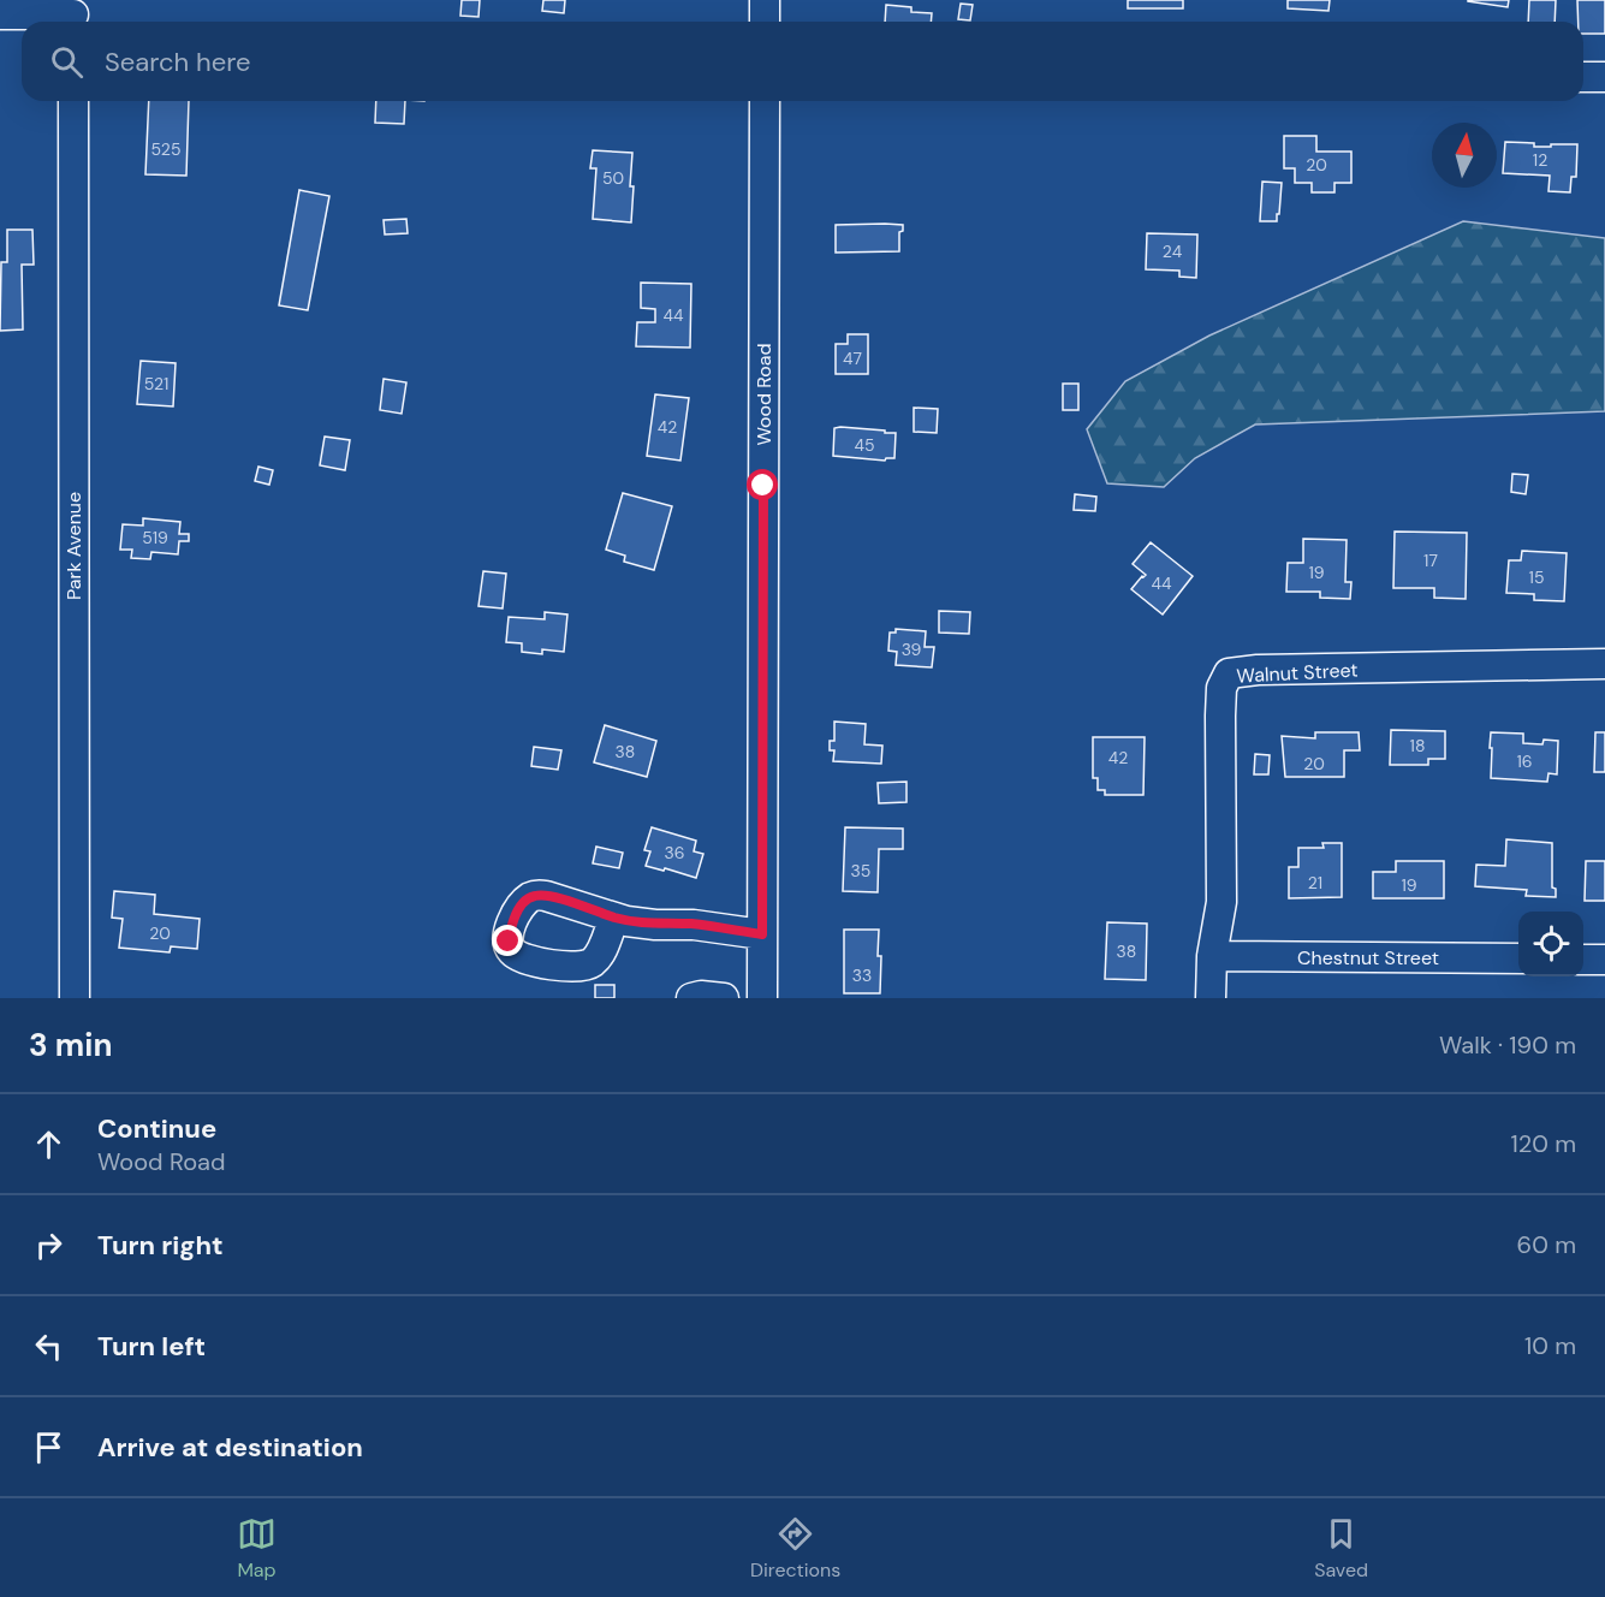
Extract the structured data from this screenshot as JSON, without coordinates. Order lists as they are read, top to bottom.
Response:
{
  "streets": {
    "street": [
      "Wood Road",
      "Park Avenue",
      "Walnut Street",
      "Chestnut Street"
    ]
  },
  "crossings": [
    ["Walnut Street", "Chestnut Street"]
  ],
  "house_numbers": [
    "525",
    "12",
    "20",
    "50",
    "24",
    "44",
    "47",
    "521",
    "42",
    "45",
    "519",
    "17",
    "19",
    "15",
    "44",
    "39",
    "18",
    "38",
    "42",
    "16",
    "20",
    "36",
    "35",
    "21",
    "19",
    "20",
    "38",
    "33"
  ],
  "north": "top",
  "page": {
    "search": "Search here",
    "heading": ["3 min", "Walk · 190 m"],
    "list": [
      ["Continue", "Wood Road", "120 m"],
      ["Turn right", "60 m"],
      ["Turn left", "10 m"],
      "Arrive at destination"
    ],
    "nav": ["Map", "Directions", "Saved"]
  }
}
